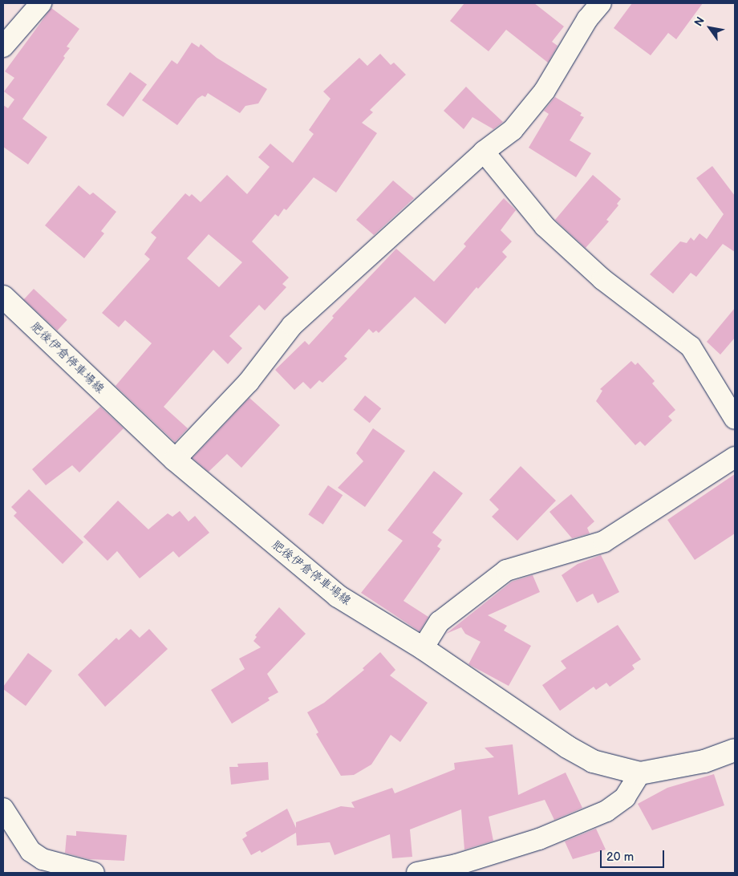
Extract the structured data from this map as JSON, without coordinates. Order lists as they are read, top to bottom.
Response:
{
  "streets": {
    "main road": ["肥後伊倉停車場線"]
  },
  "scale_bar": "20 m",
  "north": "top left"
}
